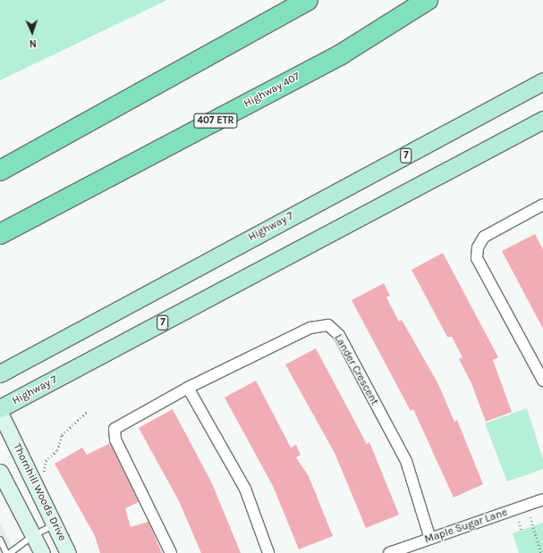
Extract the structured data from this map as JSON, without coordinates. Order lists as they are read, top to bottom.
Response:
{
  "streets": {
    "highway": ["Highway 407", "407 ETR"],
    "main road": ["7", "Highway 7"],
    "street": ["Lander Crescent", "Thornhill Woods Drive", "Maple Sugar Lane"]
  },
  "crossings": [
    ["Lander Crescent", "Maple Sugar Lane"]
  ],
  "north": "bottom"
}
